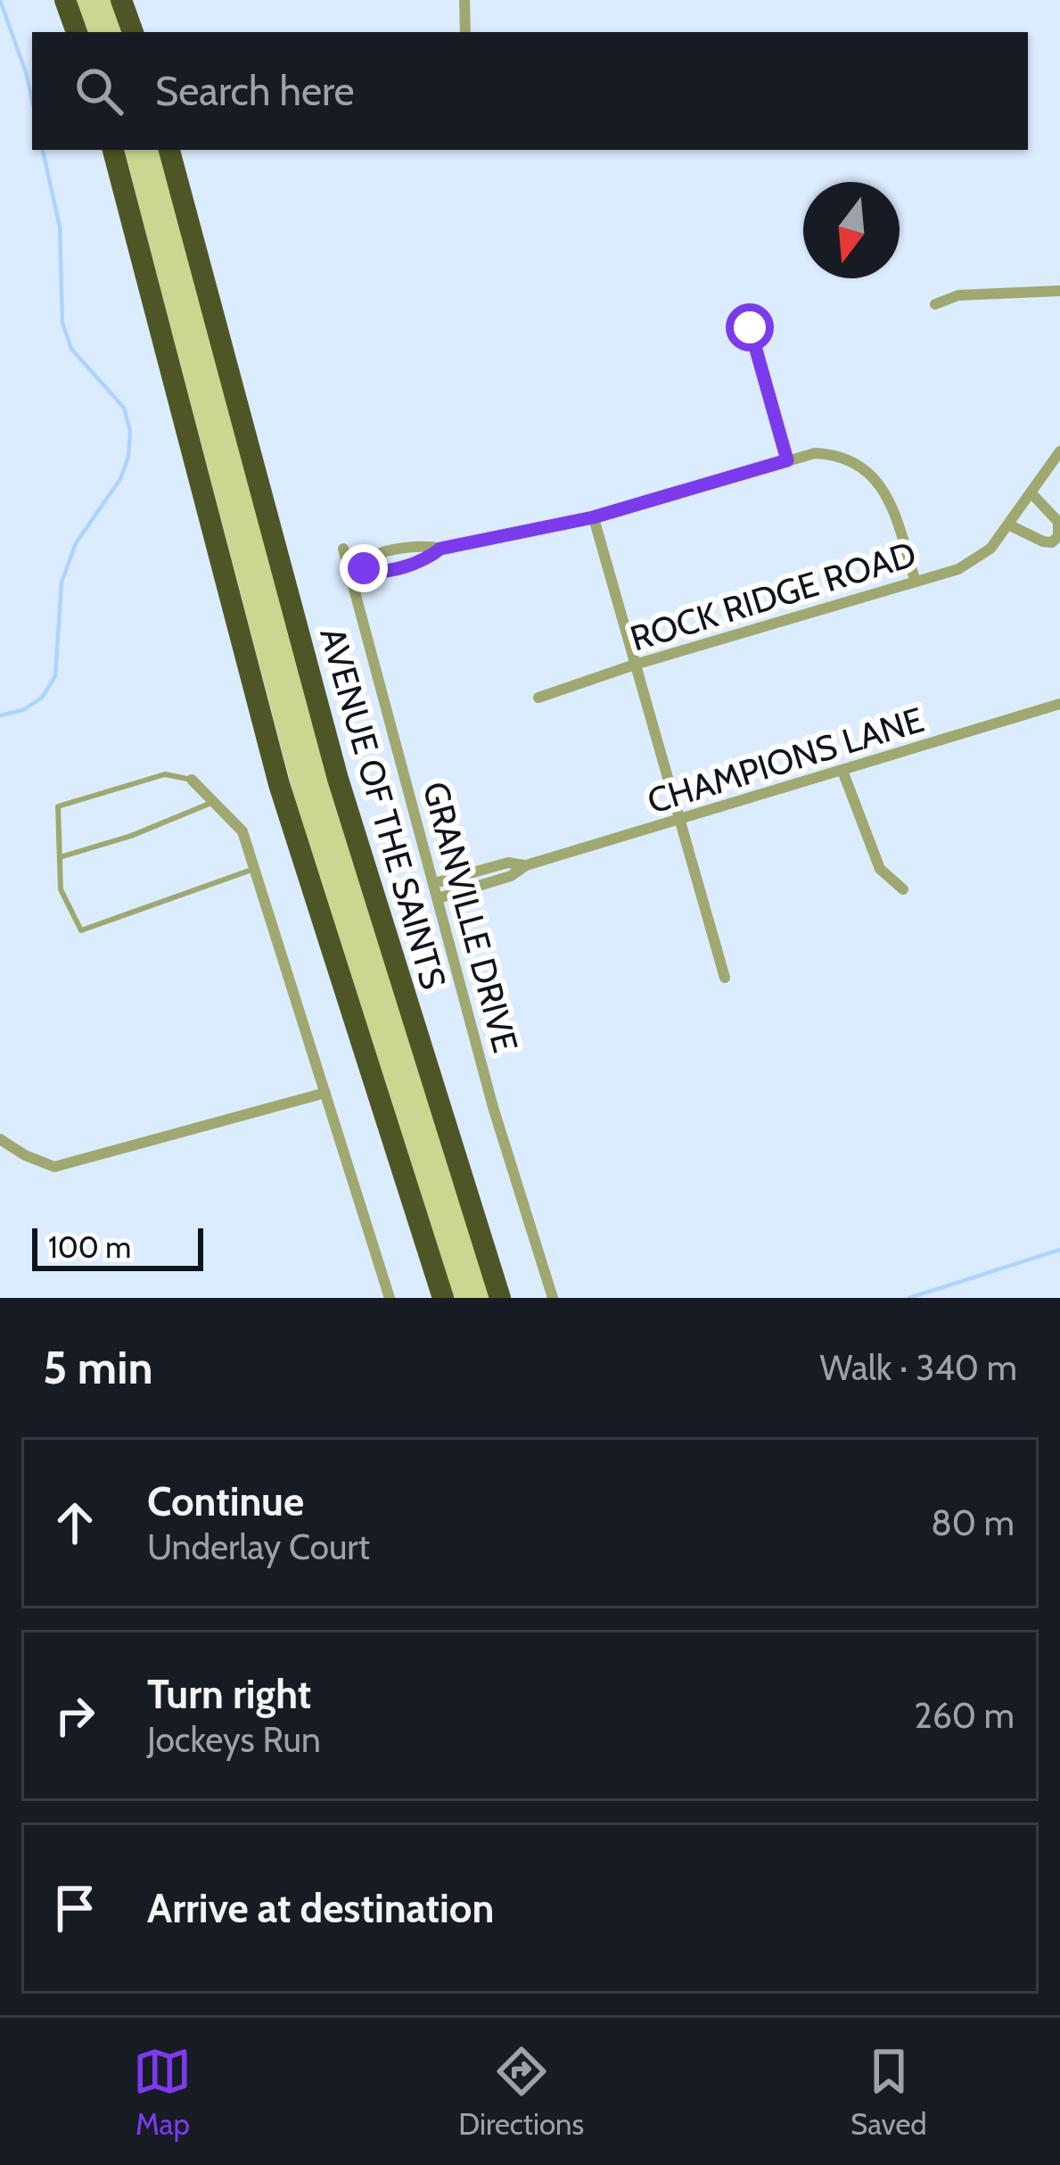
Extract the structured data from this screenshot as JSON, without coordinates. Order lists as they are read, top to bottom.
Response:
{
  "streets": {
    "highway": ["AVENUE OF THE SAINTS"],
    "street": ["ROCK RIDGE ROAD", "CHAMPIONS LANE", "GRANVILLE DRIVE"]
  },
  "crossings": [
    ["CHAMPIONS LANE", "GRANVILLE DRIVE"]
  ],
  "scale_bar": "100 m",
  "north": "bottom",
  "page": {
    "search": "Search here",
    "scale": "100 m",
    "heading": ["5 min", "Walk · 340 m"],
    "list": [
      ["Continue", "Underlay Court", "80 m"],
      ["Turn right", "Jockeys Run", "260 m"],
      "Arrive at destination"
    ],
    "nav": ["Map", "Directions", "Saved"]
  }
}
